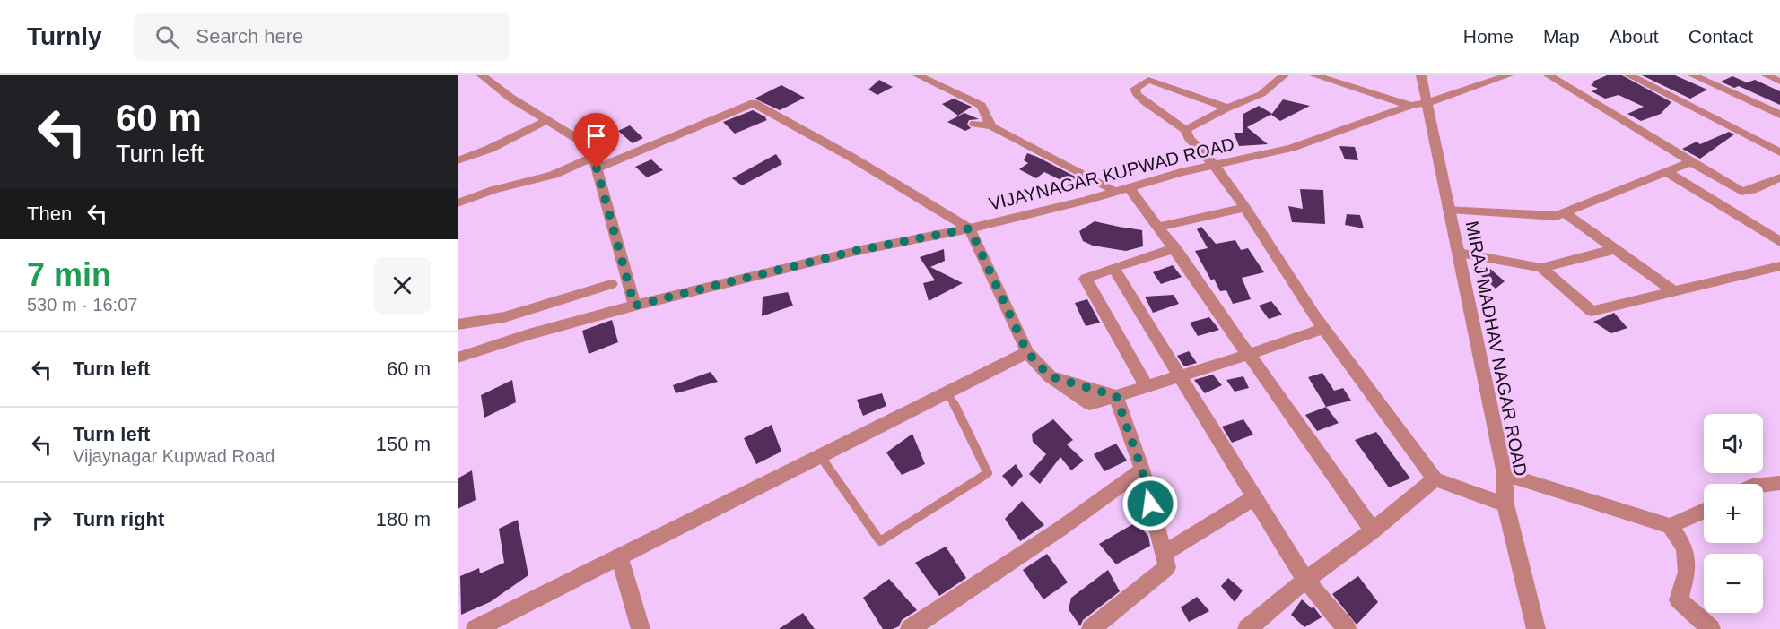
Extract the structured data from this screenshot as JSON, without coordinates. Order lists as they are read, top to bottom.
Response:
{
  "streets": {
    "street": ["VIJAYNAGAR KUPWAD ROAD", "MIRAJ MADHAV NAGAR ROAD"]
  },
  "crossings": [
    ["VIJAYNAGAR KUPWAD ROAD", "MIRAJ MADHAV NAGAR ROAD"]
  ],
  "page": {
    "header": "Turnly",
    "search": "Search here",
    "nav": [
      "Home",
      "Map",
      "About",
      "Contact"
    ],
    "turn": ["60 m", "Turn left"],
    "then": "Then",
    "heading": ["7 min", "530 m · 16:07"],
    "list": [
      {
        "name": "Turn left",
        "value": "60 m"
      },
      {
        "name": "Turn left",
        "note": "Vijaynagar Kupwad Road",
        "value": "150 m"
      },
      {
        "name": "Turn right",
        "value": "180 m"
      }
    ],
    "map_buttons": ["+", "−"]
  }
}
